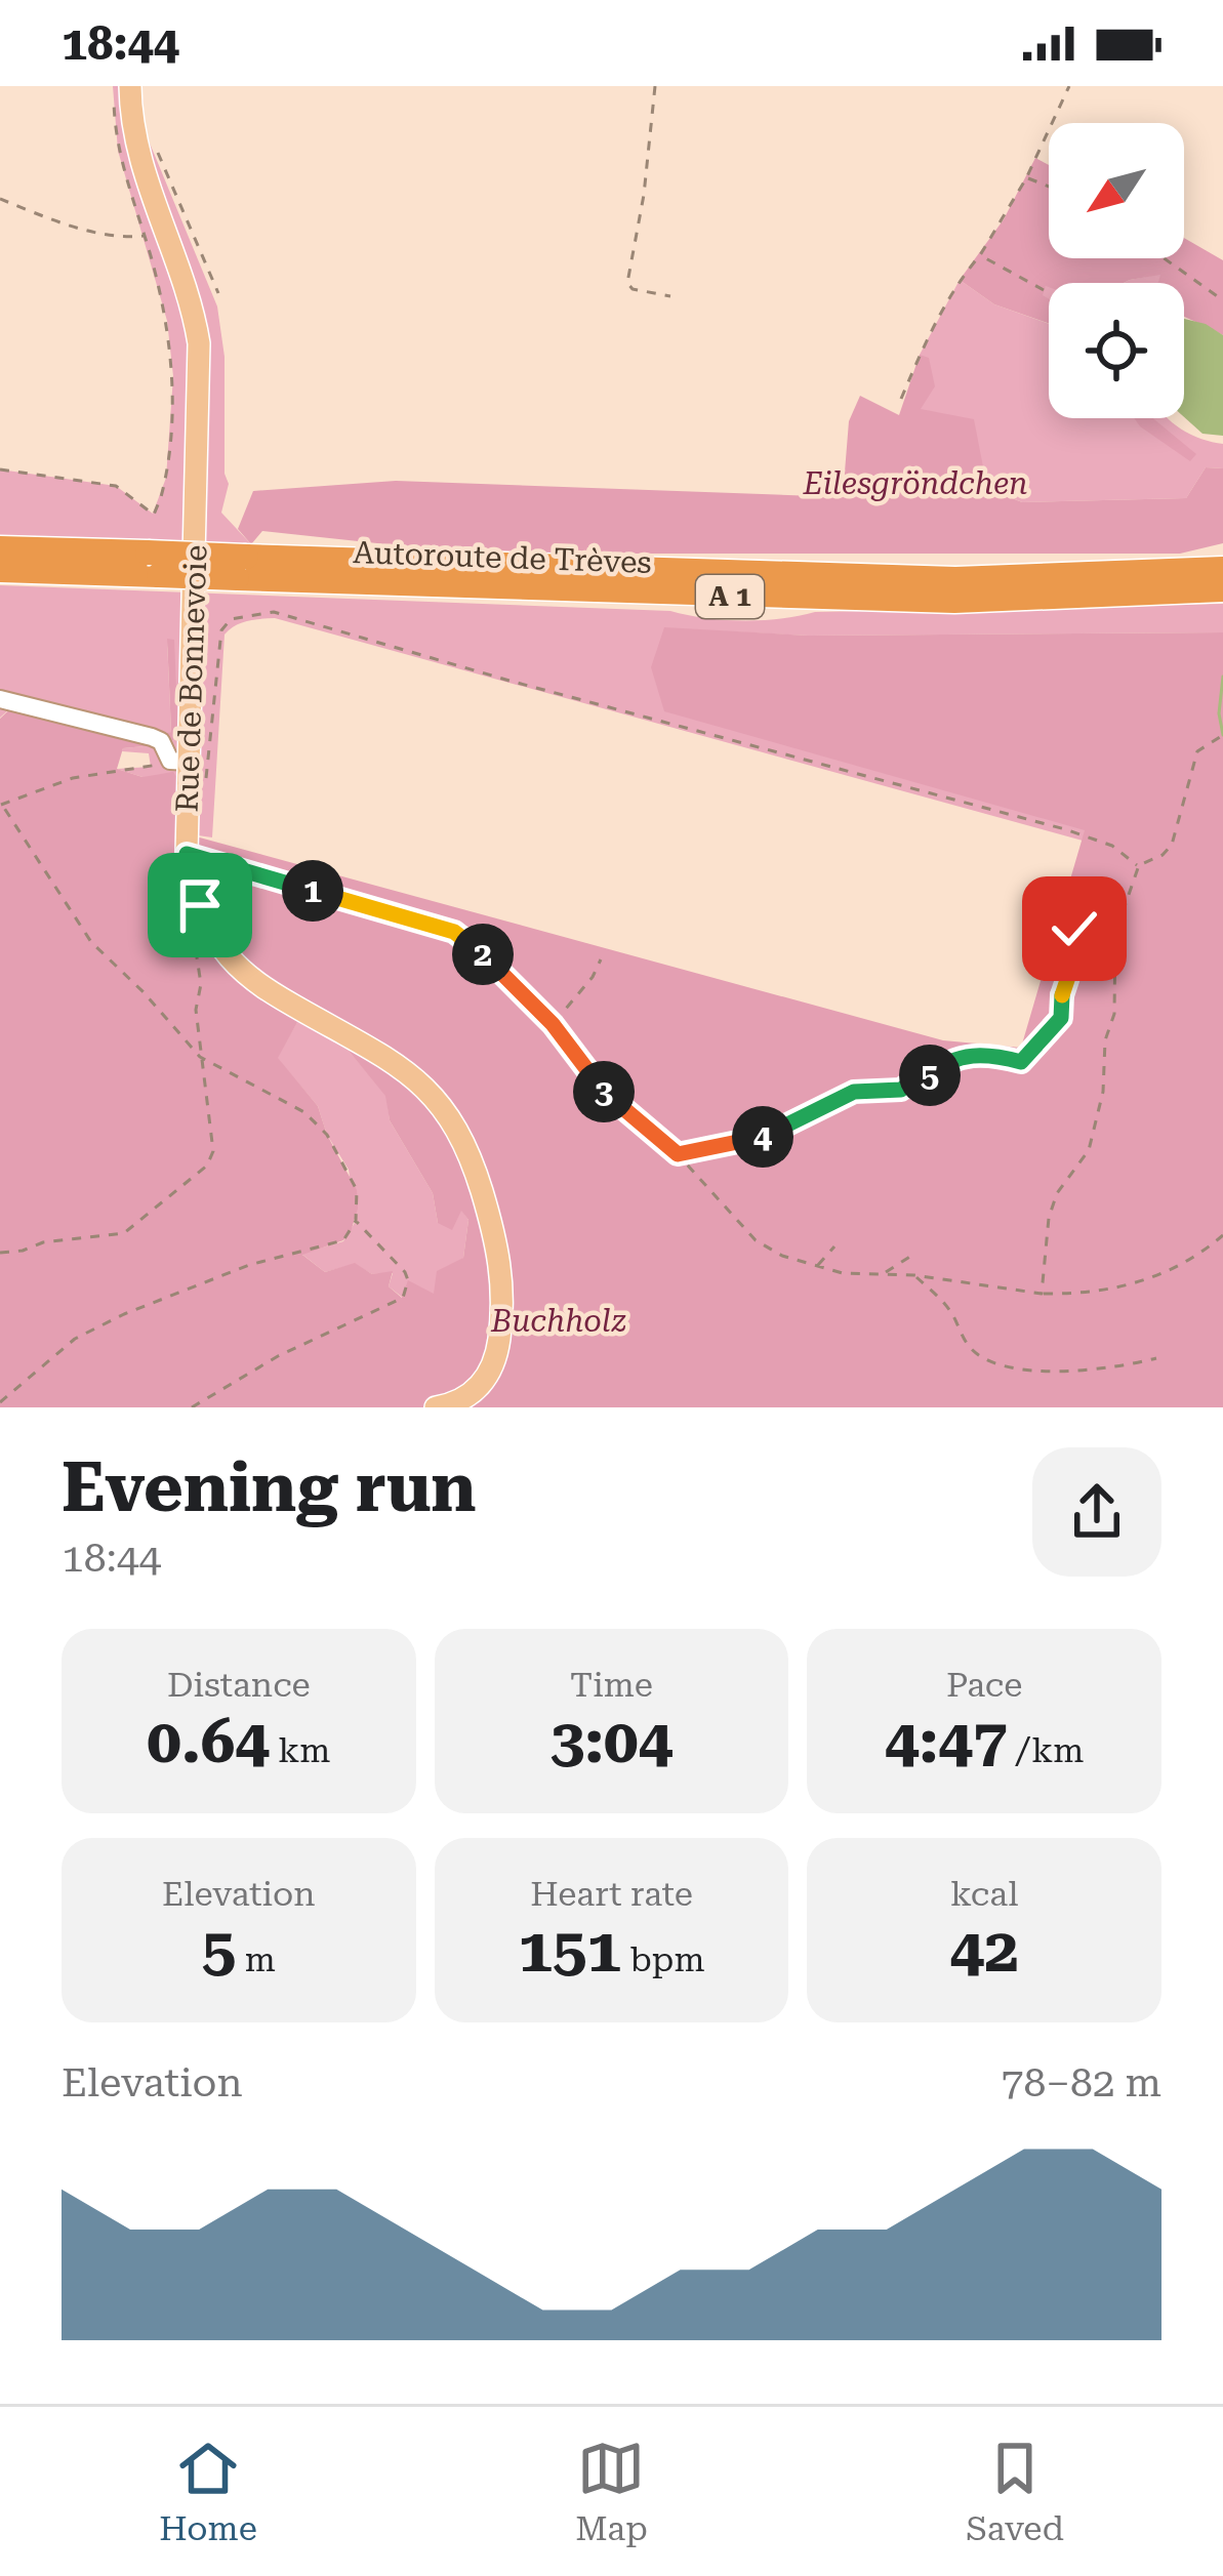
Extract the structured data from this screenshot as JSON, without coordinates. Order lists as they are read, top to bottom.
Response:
{
  "streets": {
    "highway": ["Autoroute de Trèves", "A 1"],
    "main road": ["Rue de Bonnevoie"]
  },
  "parks": ["Eilesgröndchen", "Buchholz"],
  "north": "bottom left",
  "page": {
    "status": "18:44",
    "pins": [
      "1",
      "2",
      "5",
      "3",
      "4"
    ],
    "heading": ["Evening run", "18:44"],
    "stats": [
      ["Distance", "0.64 km"],
      ["Time", "3:04"],
      ["Pace", "4:47 /km"],
      ["Elevation", "5 m"],
      ["Heart rate", "151 bpm"],
      ["kcal", "42"]
    ],
    "chart": ["Elevation", "78–82 m"],
    "tabs": ["Home", "Map", "Saved"]
  }
}
